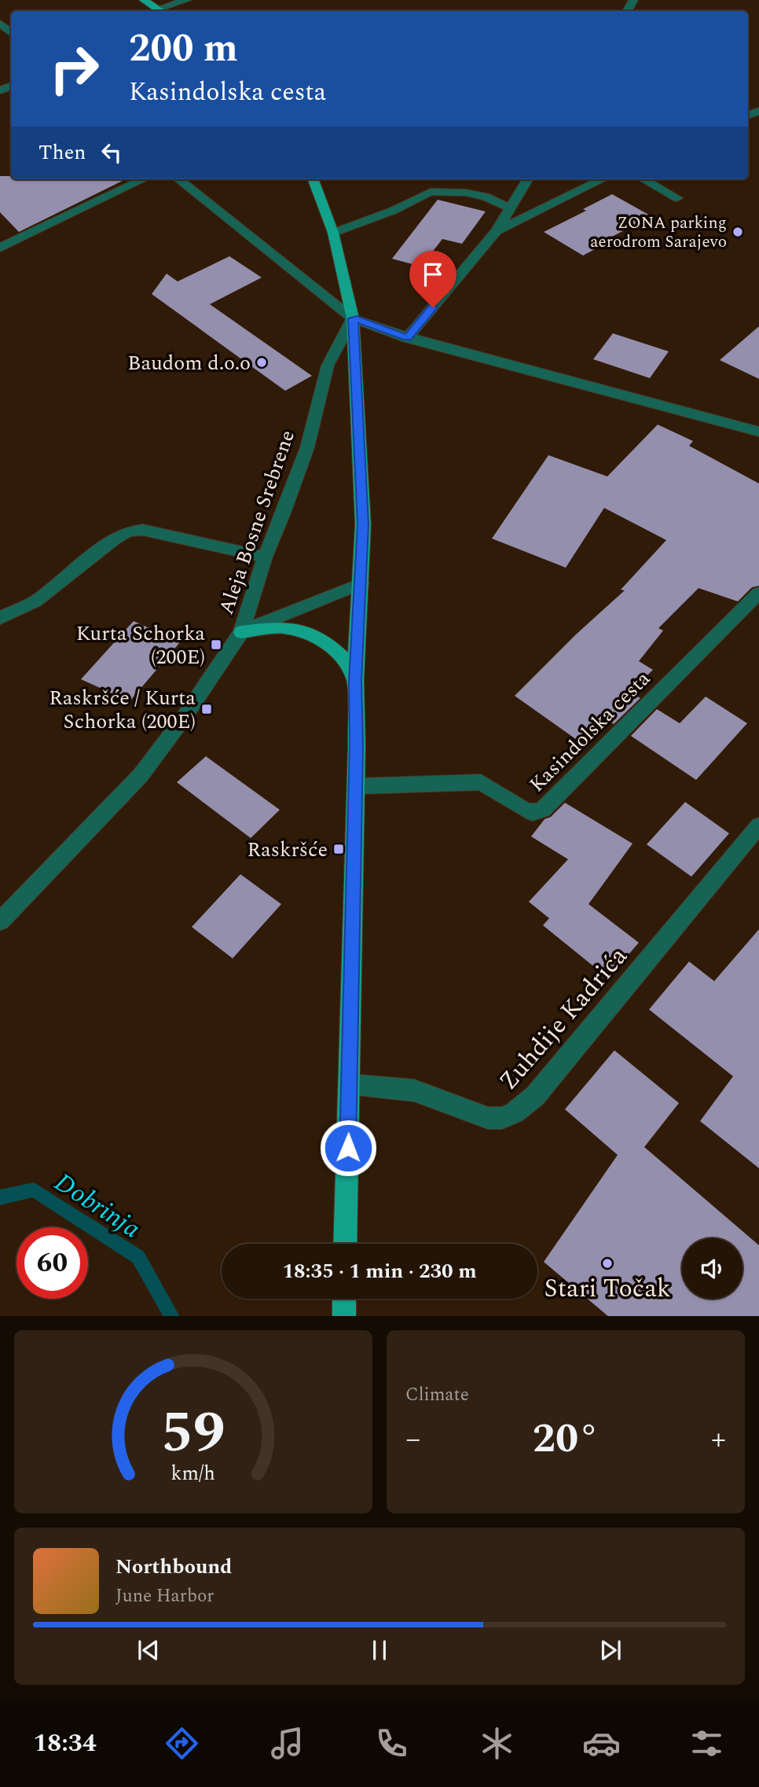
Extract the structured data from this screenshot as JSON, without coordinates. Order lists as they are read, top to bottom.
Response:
{
  "streets": {
    "street": ["Aleja Bosne Srebrene", "Kasindolska cesta", "Zuhdije Kadrića"]
  },
  "water": ["Dobrinja"],
  "places": {
    "other": ["ZONA parking aerodrom Sarajevo", "Baudom d.o.o", "Stari Točak"],
    "transit": ["Kurta Schorka (200E)", "Raskršće / Kurta Schorka (200E)", "Raskršće"]
  },
  "page": {
    "turn": ["200 m", "Kasindolska cesta"],
    "then": "Then",
    "limit": "60",
    "trip": "18:35 · 1 min · 230 m",
    "tile": "Climate",
    "heat": ["−", "20°", "+"],
    "song": ["Northbound", "June Harbor"],
    "tabs": "18:34",
    "gauge": ["59", "km/h"]
  }
}
